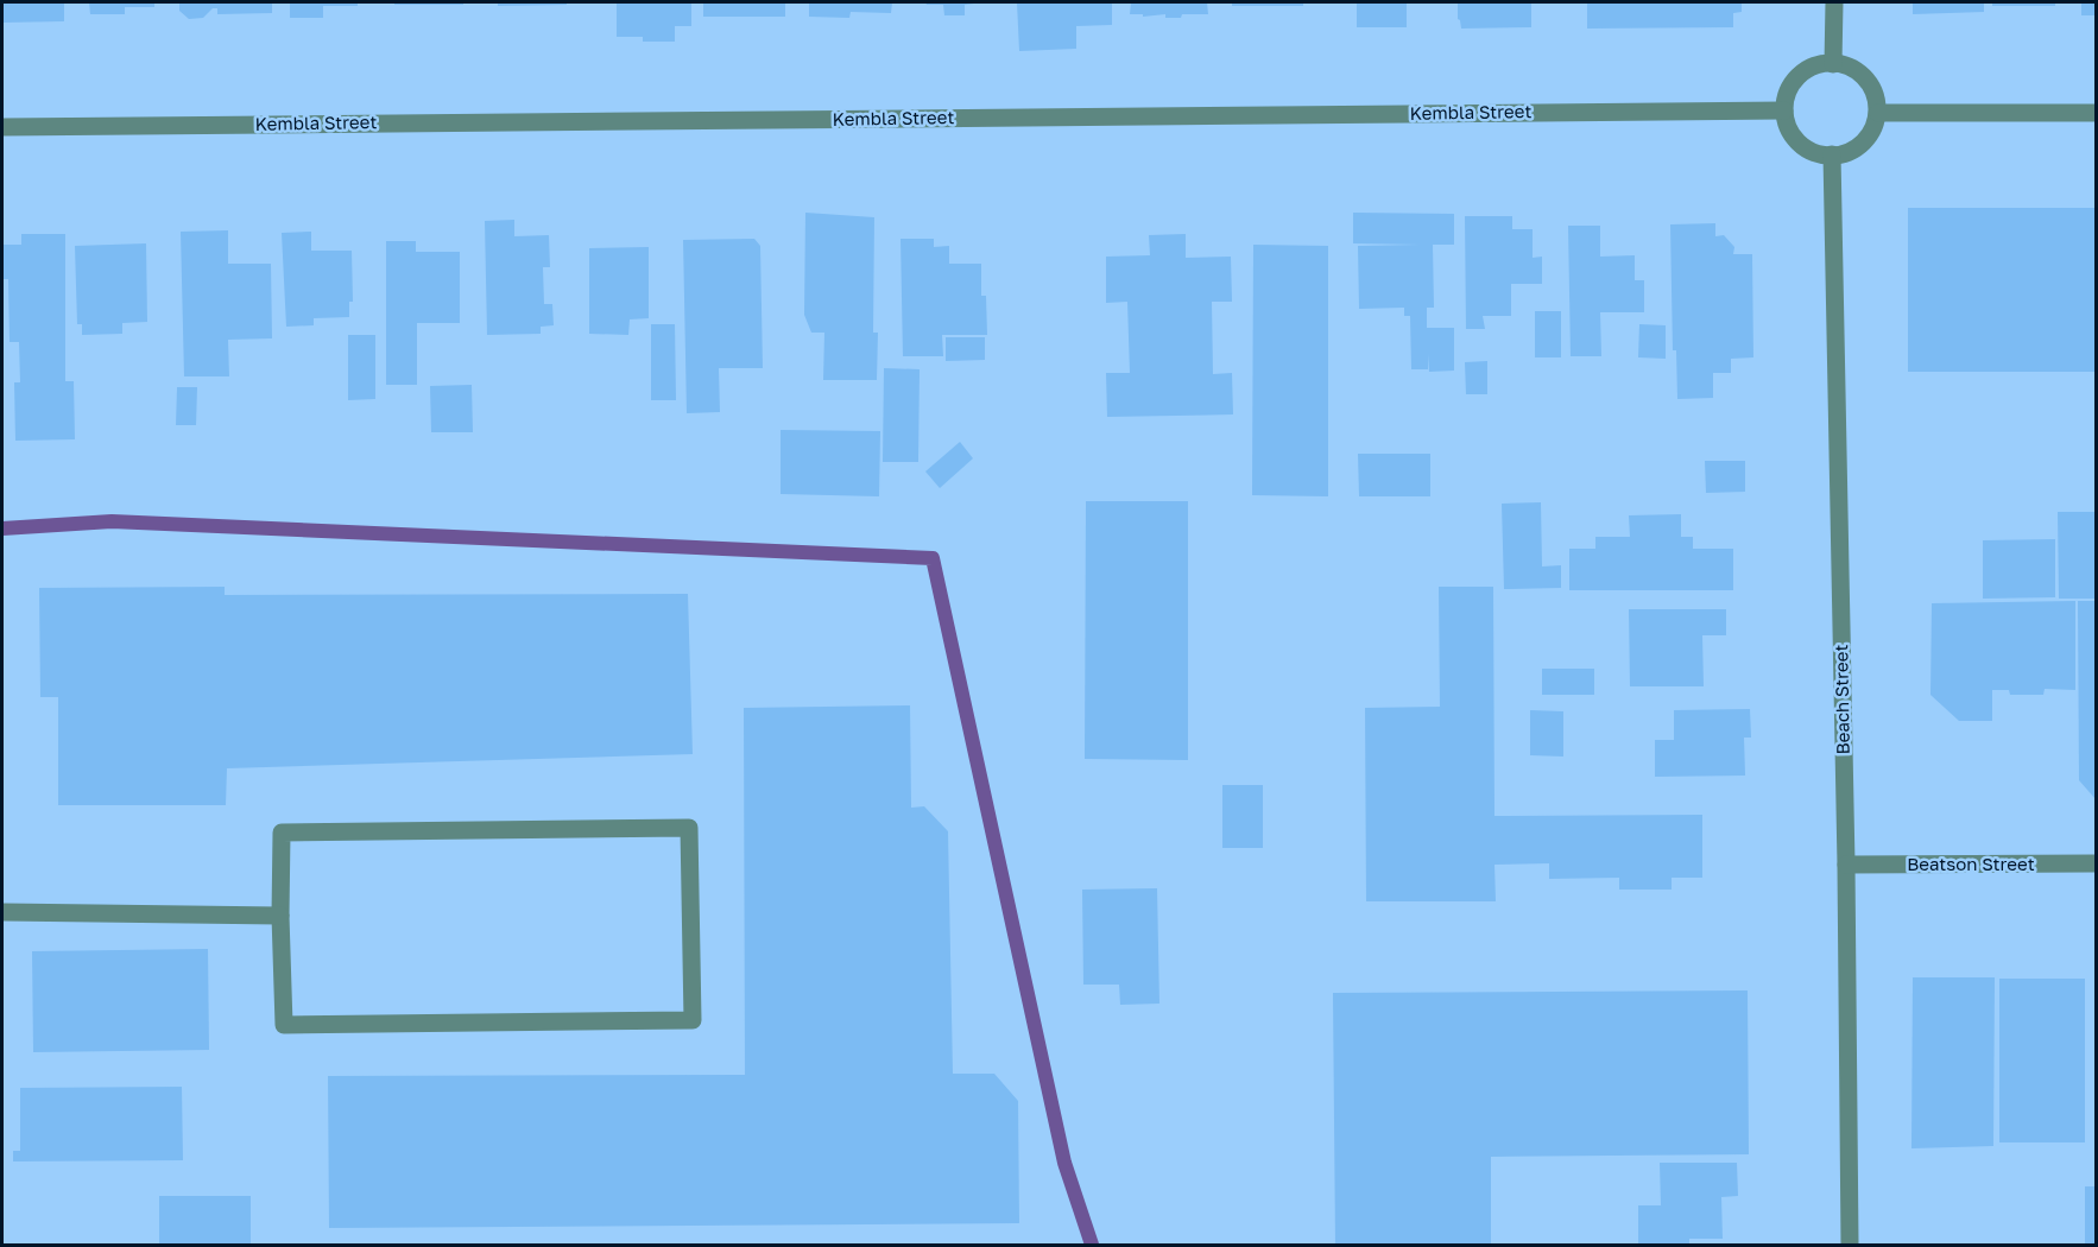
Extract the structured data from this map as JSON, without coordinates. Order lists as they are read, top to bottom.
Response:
{
  "streets": {
    "street": ["Kembla Street", "Beach Street", "Beatson Street"]
  },
  "crossings": [
    ["Kembla Street", "Beach Street"],
    ["Beach Street", "Beatson Street"]
  ]
}
